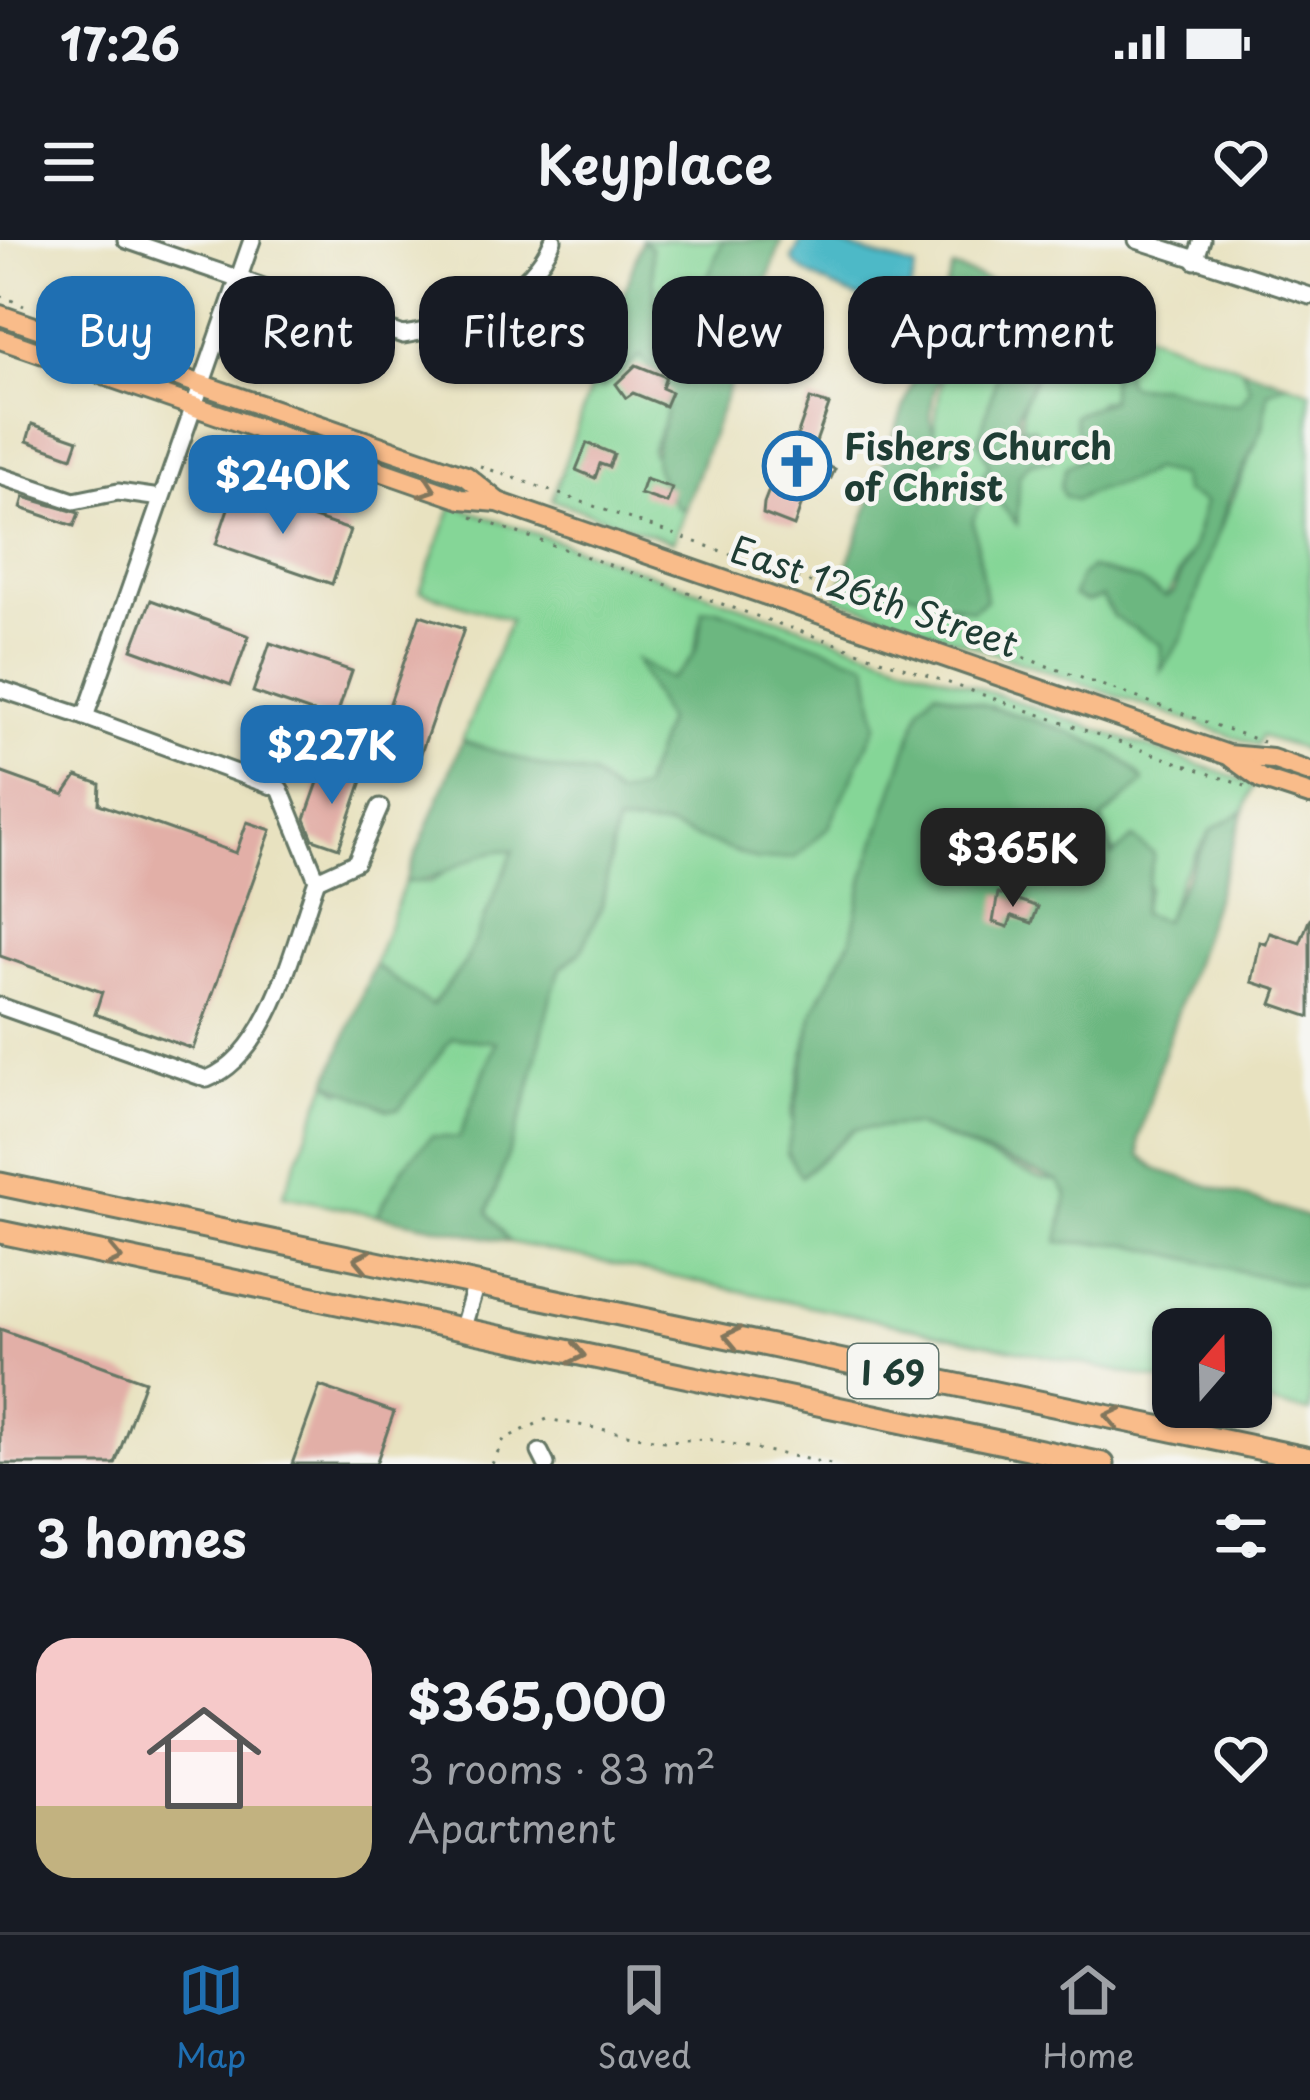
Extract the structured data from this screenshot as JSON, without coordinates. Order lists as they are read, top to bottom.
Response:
{
  "streets": {
    "highway": ["I 69"],
    "main road": ["East 126th Street"]
  },
  "places": {
    "church": ["Fishers Church of Christ"]
  },
  "north": "top",
  "page": {
    "status": "17:26",
    "header": "Keyplace",
    "chip": [
      "Buy",
      "Rent",
      "Filters",
      "New",
      "Apartment"
    ],
    "price": ["$240K", "$227K", "$365K"],
    "heading": "3 homes",
    "list": [
      {
        "name": "$365,000",
        "note": "3 rooms · 83 m² · Apartment"
      }
    ],
    "tabs": ["Map", "Saved", "Home"]
  }
}
